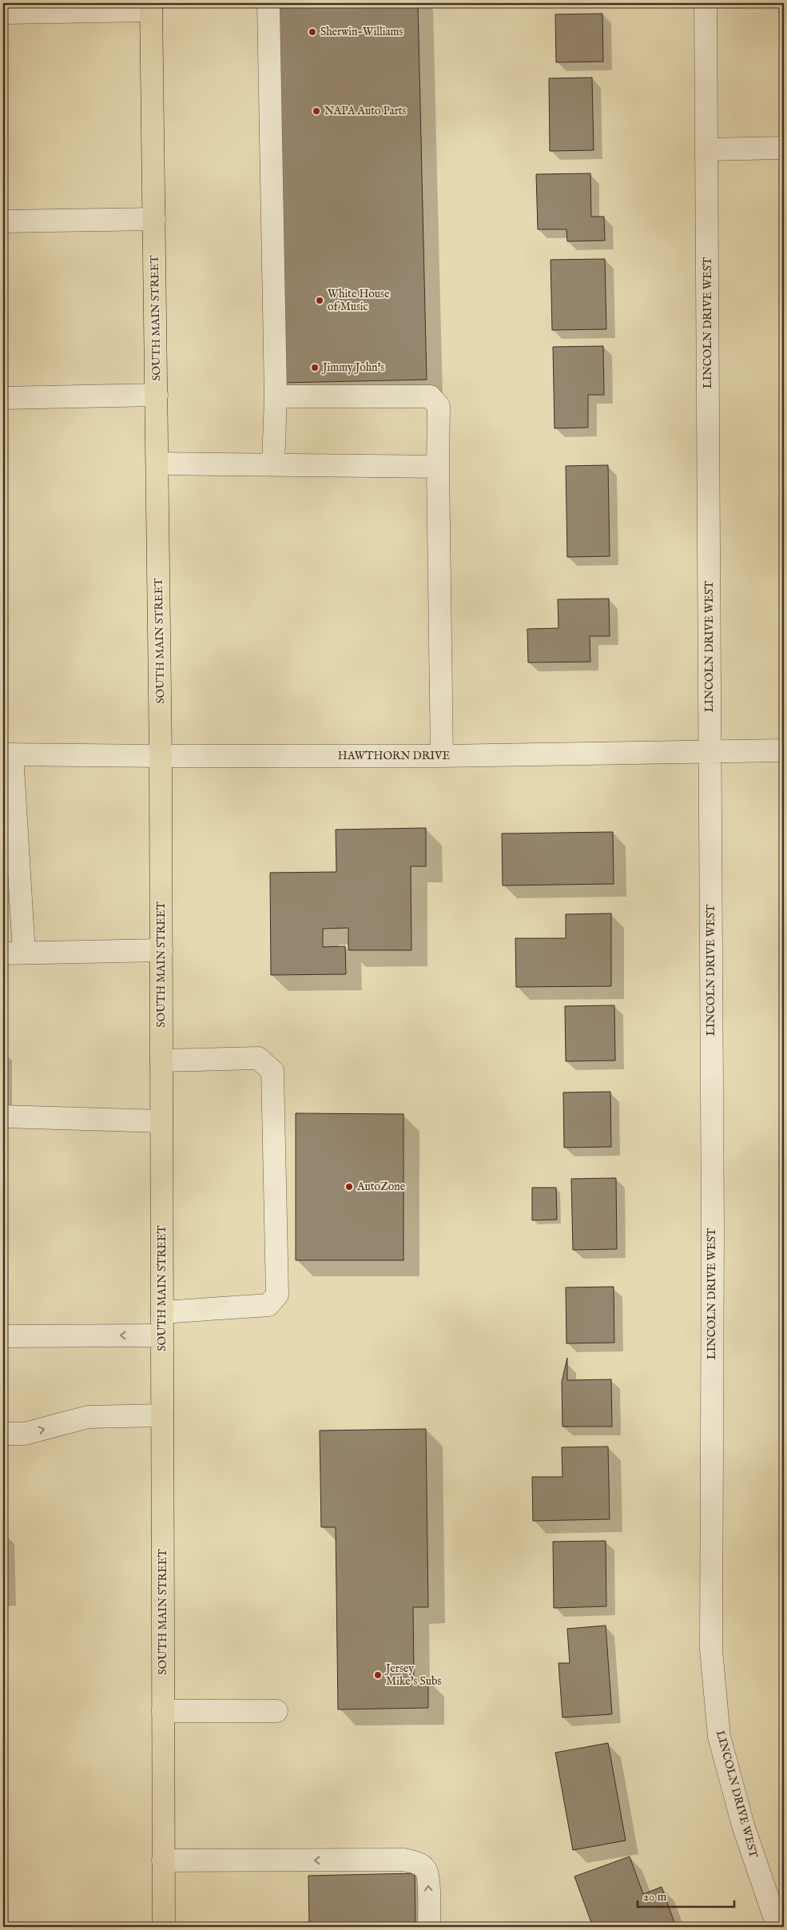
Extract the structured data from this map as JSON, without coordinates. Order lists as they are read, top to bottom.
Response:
{
  "streets": {
    "main road": ["SOUTH MAIN STREET"],
    "street": ["LINCOLN DRIVE WEST", "HAWTHORN DRIVE"]
  },
  "crossings": [
    ["SOUTH MAIN STREET", "HAWTHORN DRIVE"],
    ["LINCOLN DRIVE WEST", "HAWTHORN DRIVE"]
  ],
  "places": [
    "Sherwin-Williams",
    "NAPA Auto Parts",
    "White House of Music",
    "Jimmy John's",
    "AutoZone",
    "Jersey Mike's Subs"
  ],
  "scale_bar": "20 m"
}
